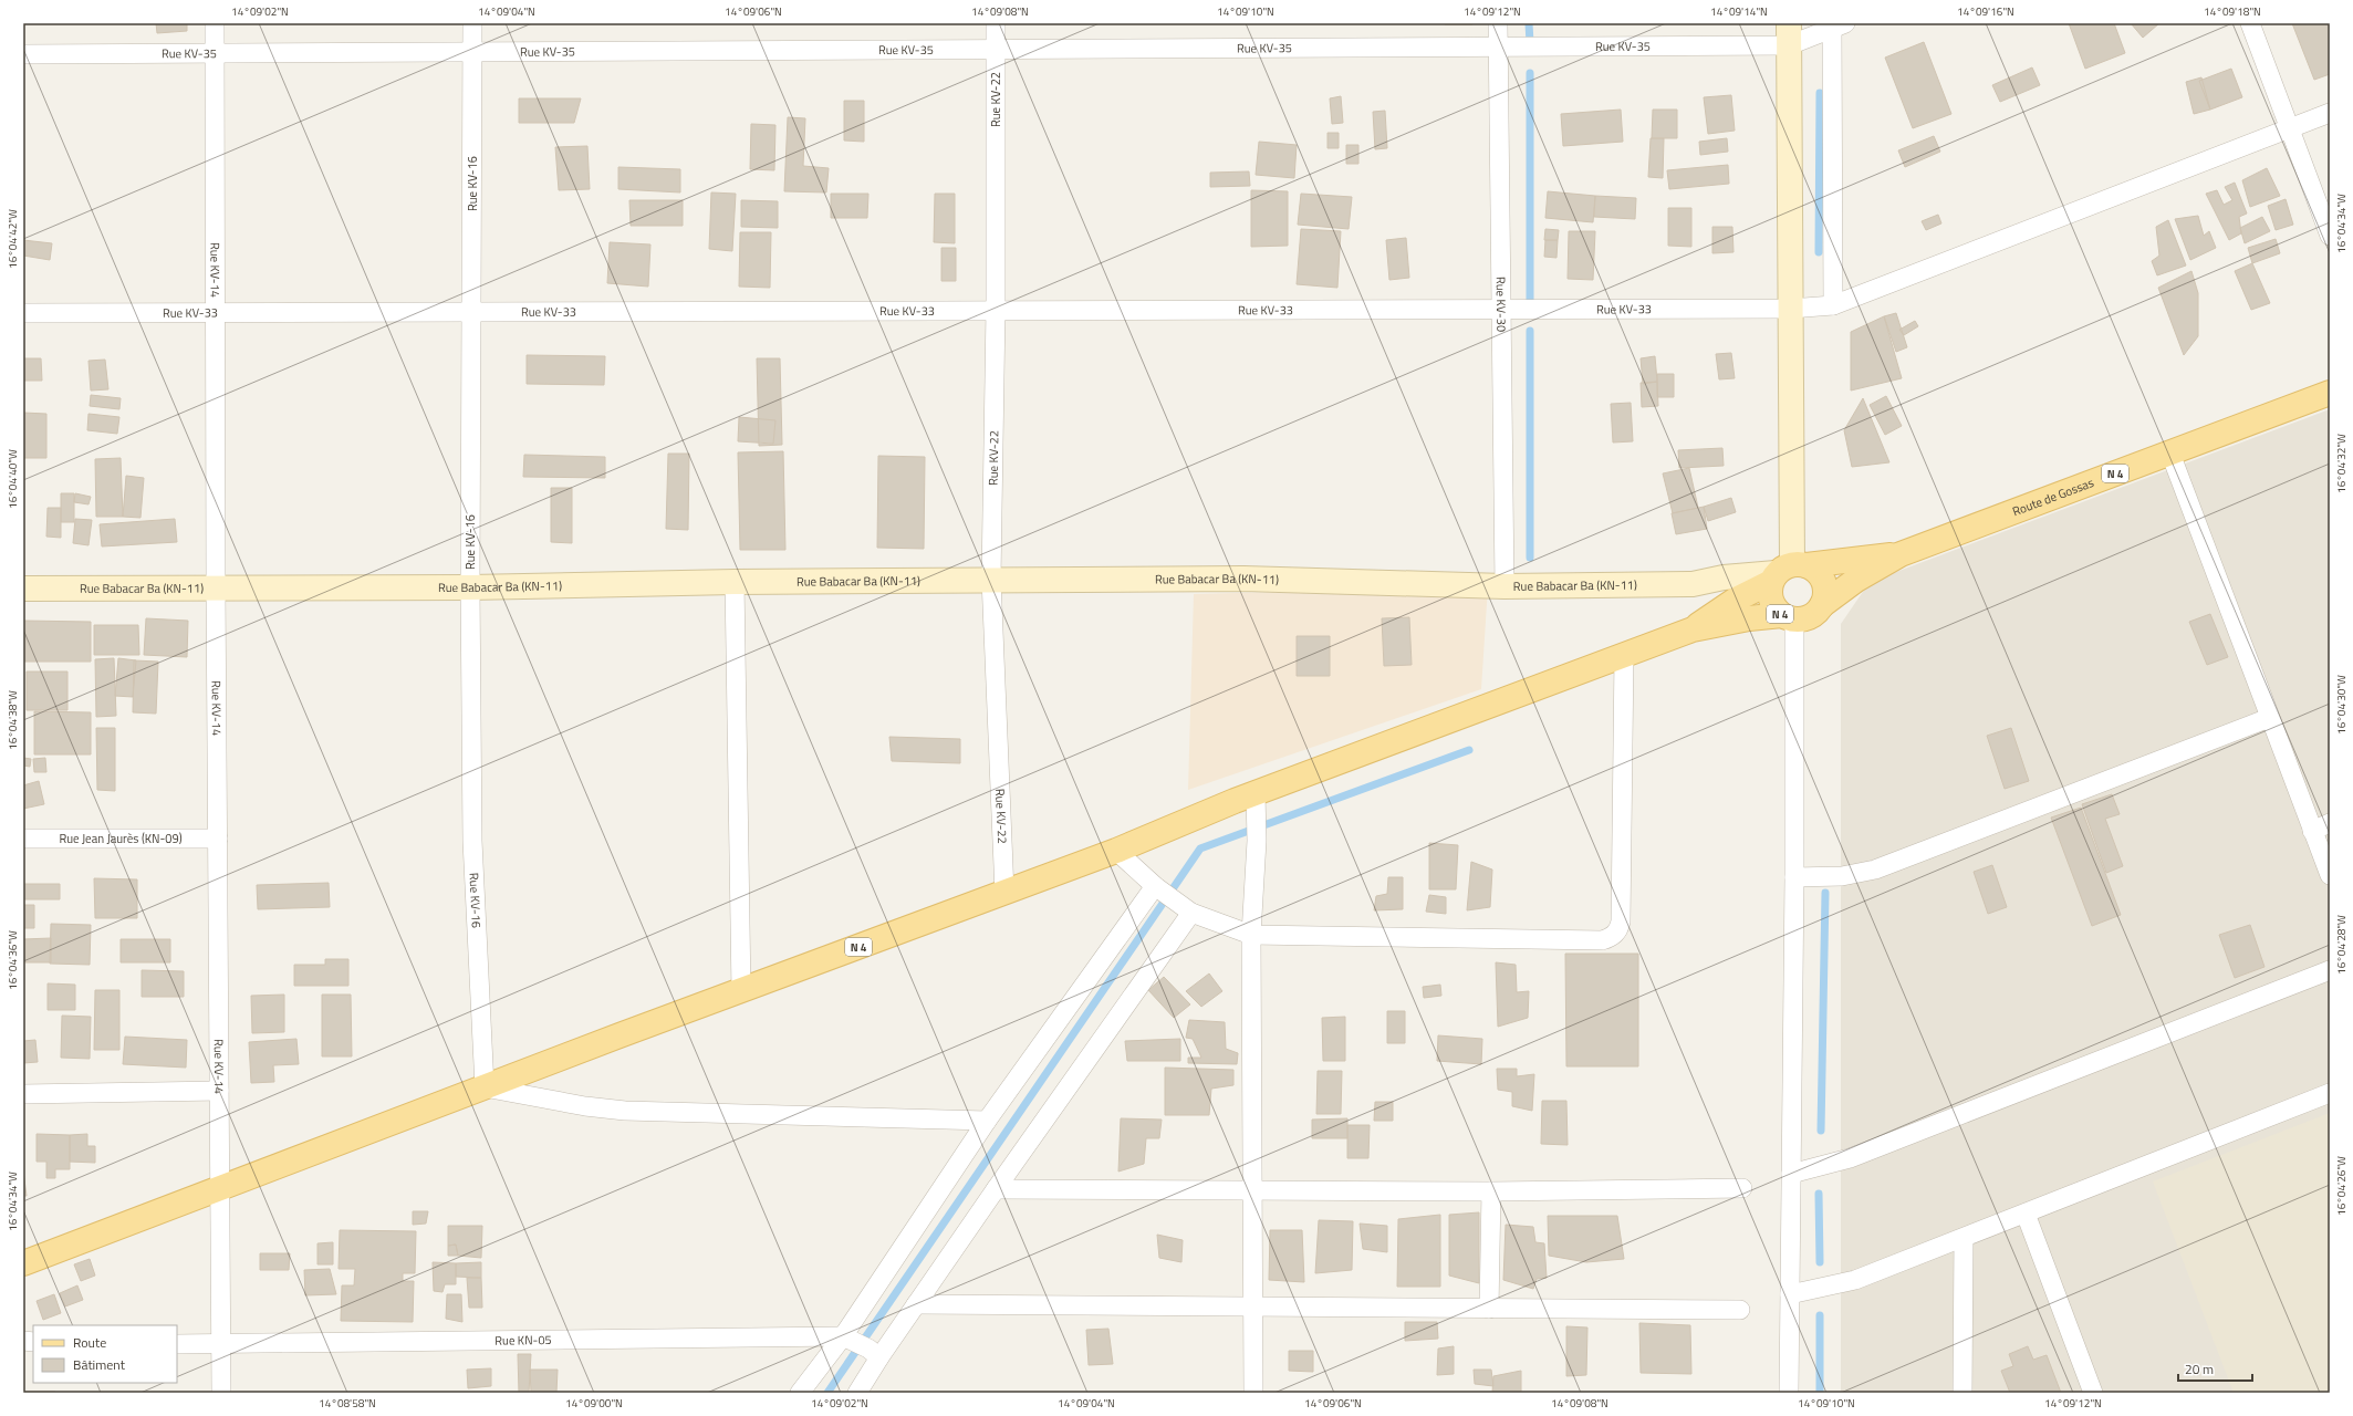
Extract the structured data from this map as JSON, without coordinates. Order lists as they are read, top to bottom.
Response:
{
  "streets": {
    "main road": ["N 4", "Route de Gossas"],
    "street": [
      "Rue KV-35",
      "Rue KV-22",
      "Rue KV-16",
      "Rue KV-14",
      "Rue KV-30",
      "Rue KV-33",
      "Rue Babacar Ba (KN-11)",
      "Rue Jean Jaurès (KN-09)",
      "Rue KN-05"
    ]
  },
  "crossings": [
    ["Rue KV-35", "Rue KV-22"],
    ["Rue KV-35", "Rue KV-16"],
    ["Rue KV-35", "Rue KV-14"],
    ["Rue KV-35", "Rue KV-30"],
    ["Rue KV-22", "Rue KV-33"],
    ["Rue KV-22", "N 4"],
    ["Rue KV-22", "Rue Babacar Ba (KN-11)"],
    ["Rue KV-16", "Rue KV-33"],
    ["Rue KV-16", "N 4"],
    ["Rue KV-16", "Rue Babacar Ba (KN-11)"],
    ["Rue KV-14", "Rue KV-33"],
    ["Rue KV-14", "N 4"],
    ["Rue KV-14", "Rue Babacar Ba (KN-11)"],
    ["Rue KV-14", "Rue Jean Jaurès (KN-09)"],
    ["Rue KV-14", "Rue KN-05"],
    ["Rue KV-30", "Rue KV-33"],
    ["Rue KV-30", "Rue Babacar Ba (KN-11)"],
    ["N 4", "Route de Gossas"]
  ],
  "legend": ["Route", "Bâtiment"],
  "scale_bar": "20 m",
  "coordinates": [
    "14°09'02\"N",
    "14°09'04\"N",
    "14°09'06\"N",
    "14°09'08\"N",
    "14°09'10\"N",
    "14°09'12\"N",
    "14°09'14\"N",
    "14°09'16\"N",
    "14°09'18\"N",
    "16°04'34\"W",
    "16°04'42\"W",
    "16°04'32\"W",
    "16°04'40\"W",
    "16°04'30\"W",
    "16°04'38\"W",
    "16°04'28\"W",
    "16°04'36\"W",
    "16°04'26\"W",
    "14°08'58\"N",
    "14°09'00\"N"
  ]
}
